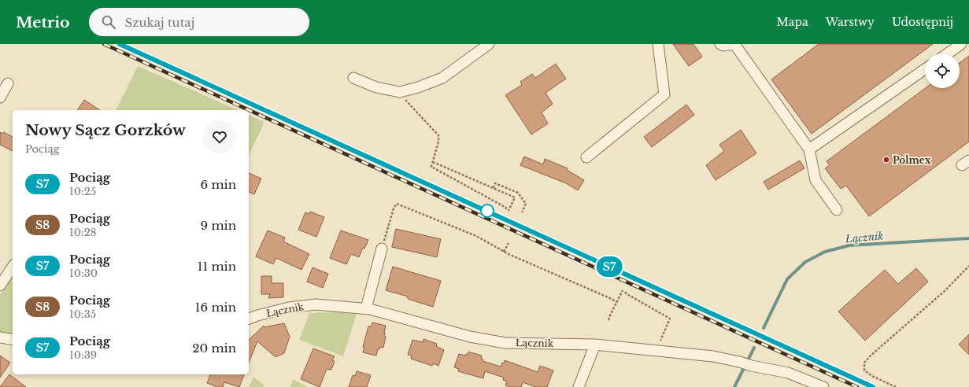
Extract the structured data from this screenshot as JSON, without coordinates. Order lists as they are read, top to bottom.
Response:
{
  "streets": {
    "street": ["Łącznik"]
  },
  "water": ["Łącznik"],
  "places": ["Polmex"],
  "page": {
    "header": "Metrio",
    "search": "Szukaj tutaj",
    "nav": ["Mapa", "Warstwy", "Udostępnij"],
    "on_map": "S7",
    "heading": ["Nowy Sącz Gorzków", "Pociąg"],
    "list": [
      {
        "mark": "S7",
        "name": "Pociąg",
        "note": "10:25",
        "value": "6 min"
      },
      {
        "mark": "S8",
        "name": "Pociąg",
        "note": "10:28",
        "value": "9 min"
      },
      {
        "mark": "S7",
        "name": "Pociąg",
        "note": "10:30",
        "value": "11 min"
      },
      {
        "mark": "S8",
        "name": "Pociąg",
        "note": "10:35",
        "value": "16 min"
      },
      {
        "mark": "S7",
        "name": "Pociąg",
        "note": "10:39",
        "value": "20 min"
      }
    ]
  }
}
